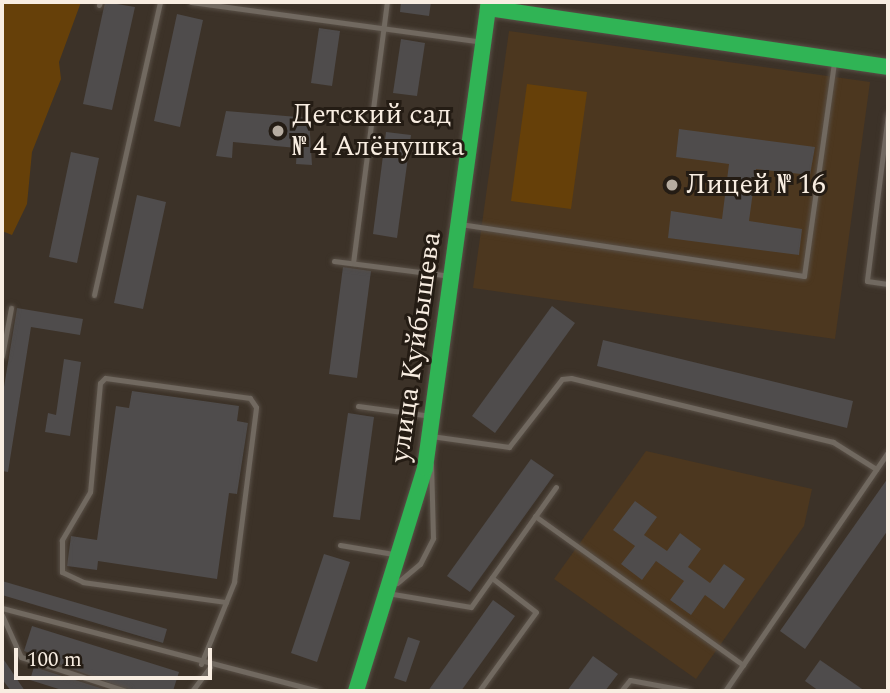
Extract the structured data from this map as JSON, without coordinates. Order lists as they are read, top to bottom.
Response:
{
  "streets": {
    "street": ["улица Куйбышева"]
  },
  "places": ["Детский сад № 4 Алёнушка", "Лицей № 16"],
  "scale_bar": "100 m"
}
